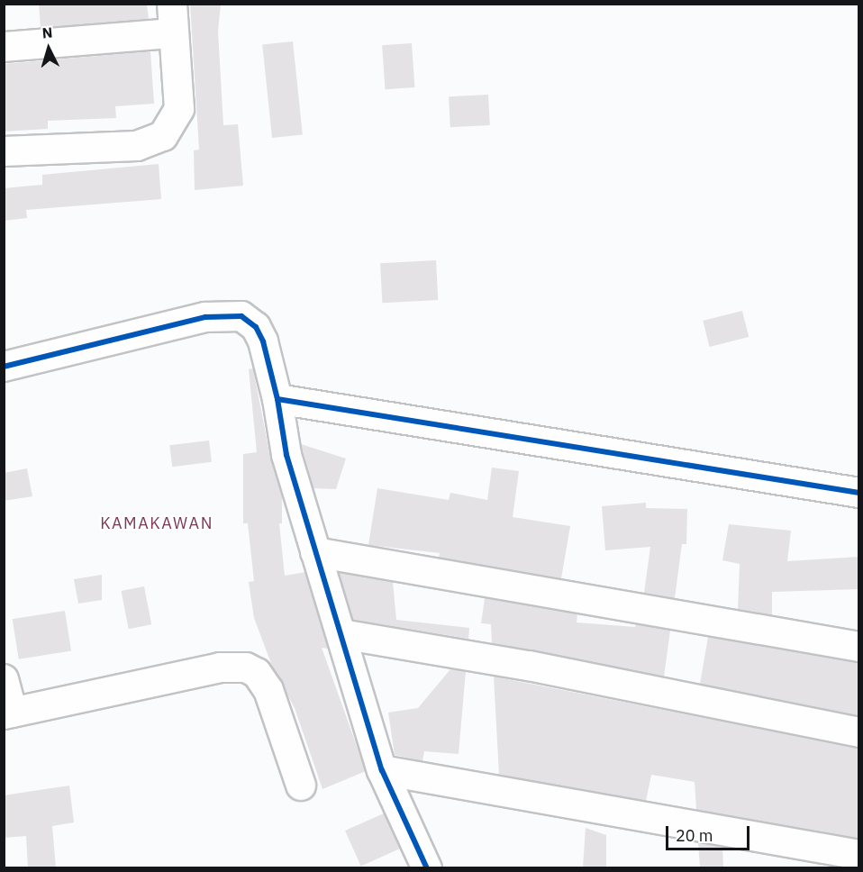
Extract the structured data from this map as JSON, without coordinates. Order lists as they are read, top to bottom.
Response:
{
  "districts": ["KAMAKAWAN"],
  "scale_bar": "20 m",
  "north": "top"
}
